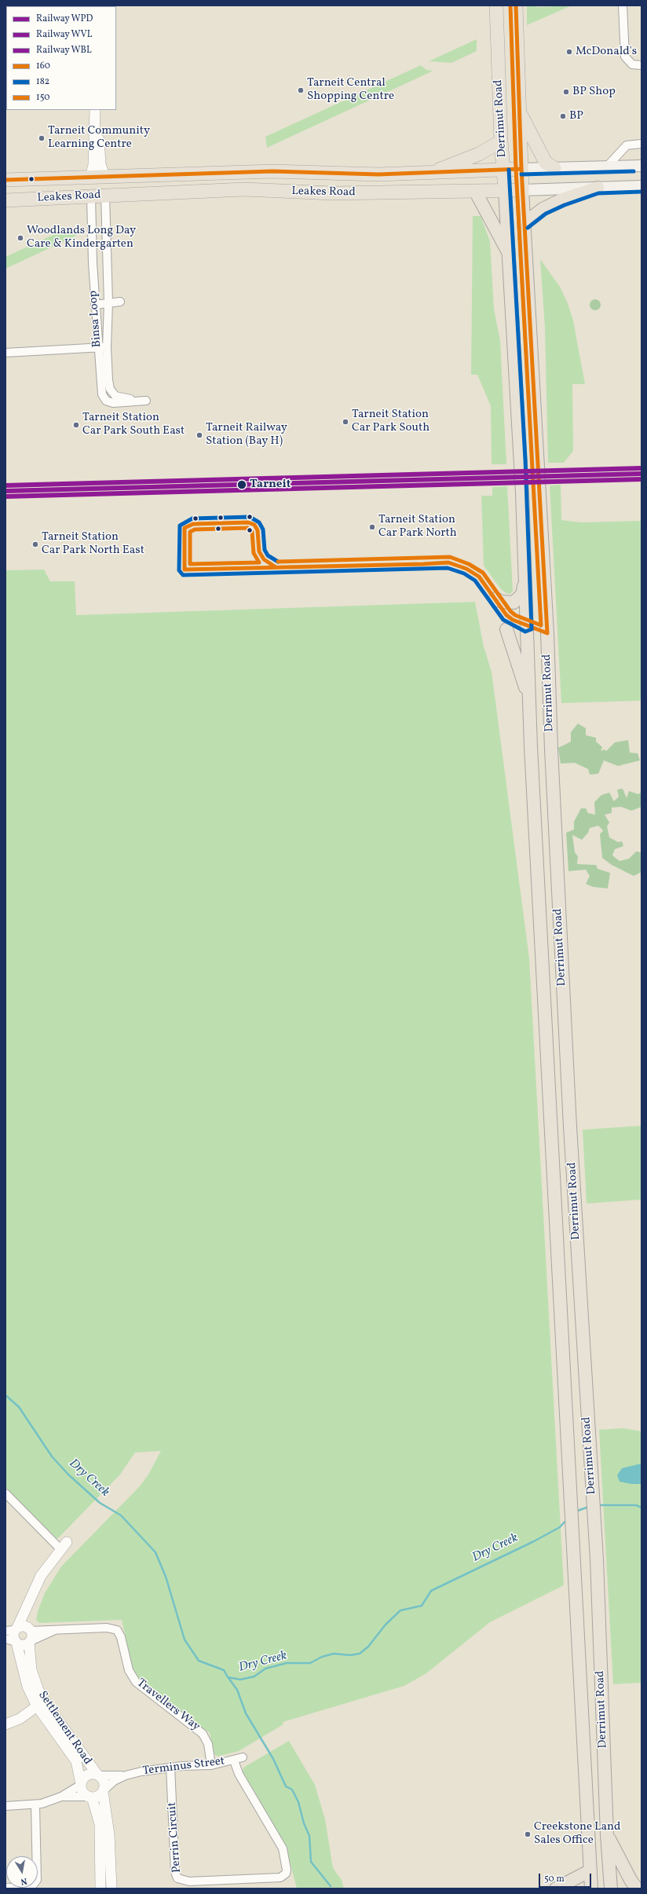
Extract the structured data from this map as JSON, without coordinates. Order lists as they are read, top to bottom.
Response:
{
  "streets": {
    "highway": ["Derrimut Road", "Leakes Road"],
    "street": [
      "Binsa Loop",
      "Travellers Way",
      "Settlement Road",
      "Terminus Street",
      "Perrin Circuit"
    ]
  },
  "crossings": [
    ["Derrimut Road", "Leakes Road"],
    ["Leakes Road", "Binsa Loop"],
    ["Travellers Way", "Terminus Street"],
    ["Settlement Road", "Terminus Street"],
    ["Terminus Street", "Perrin Circuit"]
  ],
  "water": ["Dry Creek"],
  "places": [
    "McDonald's",
    "Tarneit Central Shopping Centre",
    "BP Shop",
    "BP",
    "Tarneit Community Learning Centre",
    "Woodlands Long Day Care & Kindergarten",
    "Tarneit Station Car Park South",
    "Tarneit Station Car Park South East",
    "Tarneit Railway Station (Bay H)",
    "Tarneit",
    "Tarneit Station Car Park North",
    "Tarneit Station Car Park North East",
    "Creekstone Land Sales Office"
  ],
  "lines": [
    "transit line 160",
    "transit line 150",
    "transit line 182",
    "rail line WBL",
    "rail line WPD",
    "rail line WVL"
  ],
  "legend": [
    "Railway WPD",
    "Railway WVL",
    "Railway WBL",
    "160",
    "182",
    "150"
  ],
  "scale_bar": "50 m",
  "north": "bottom"
}
